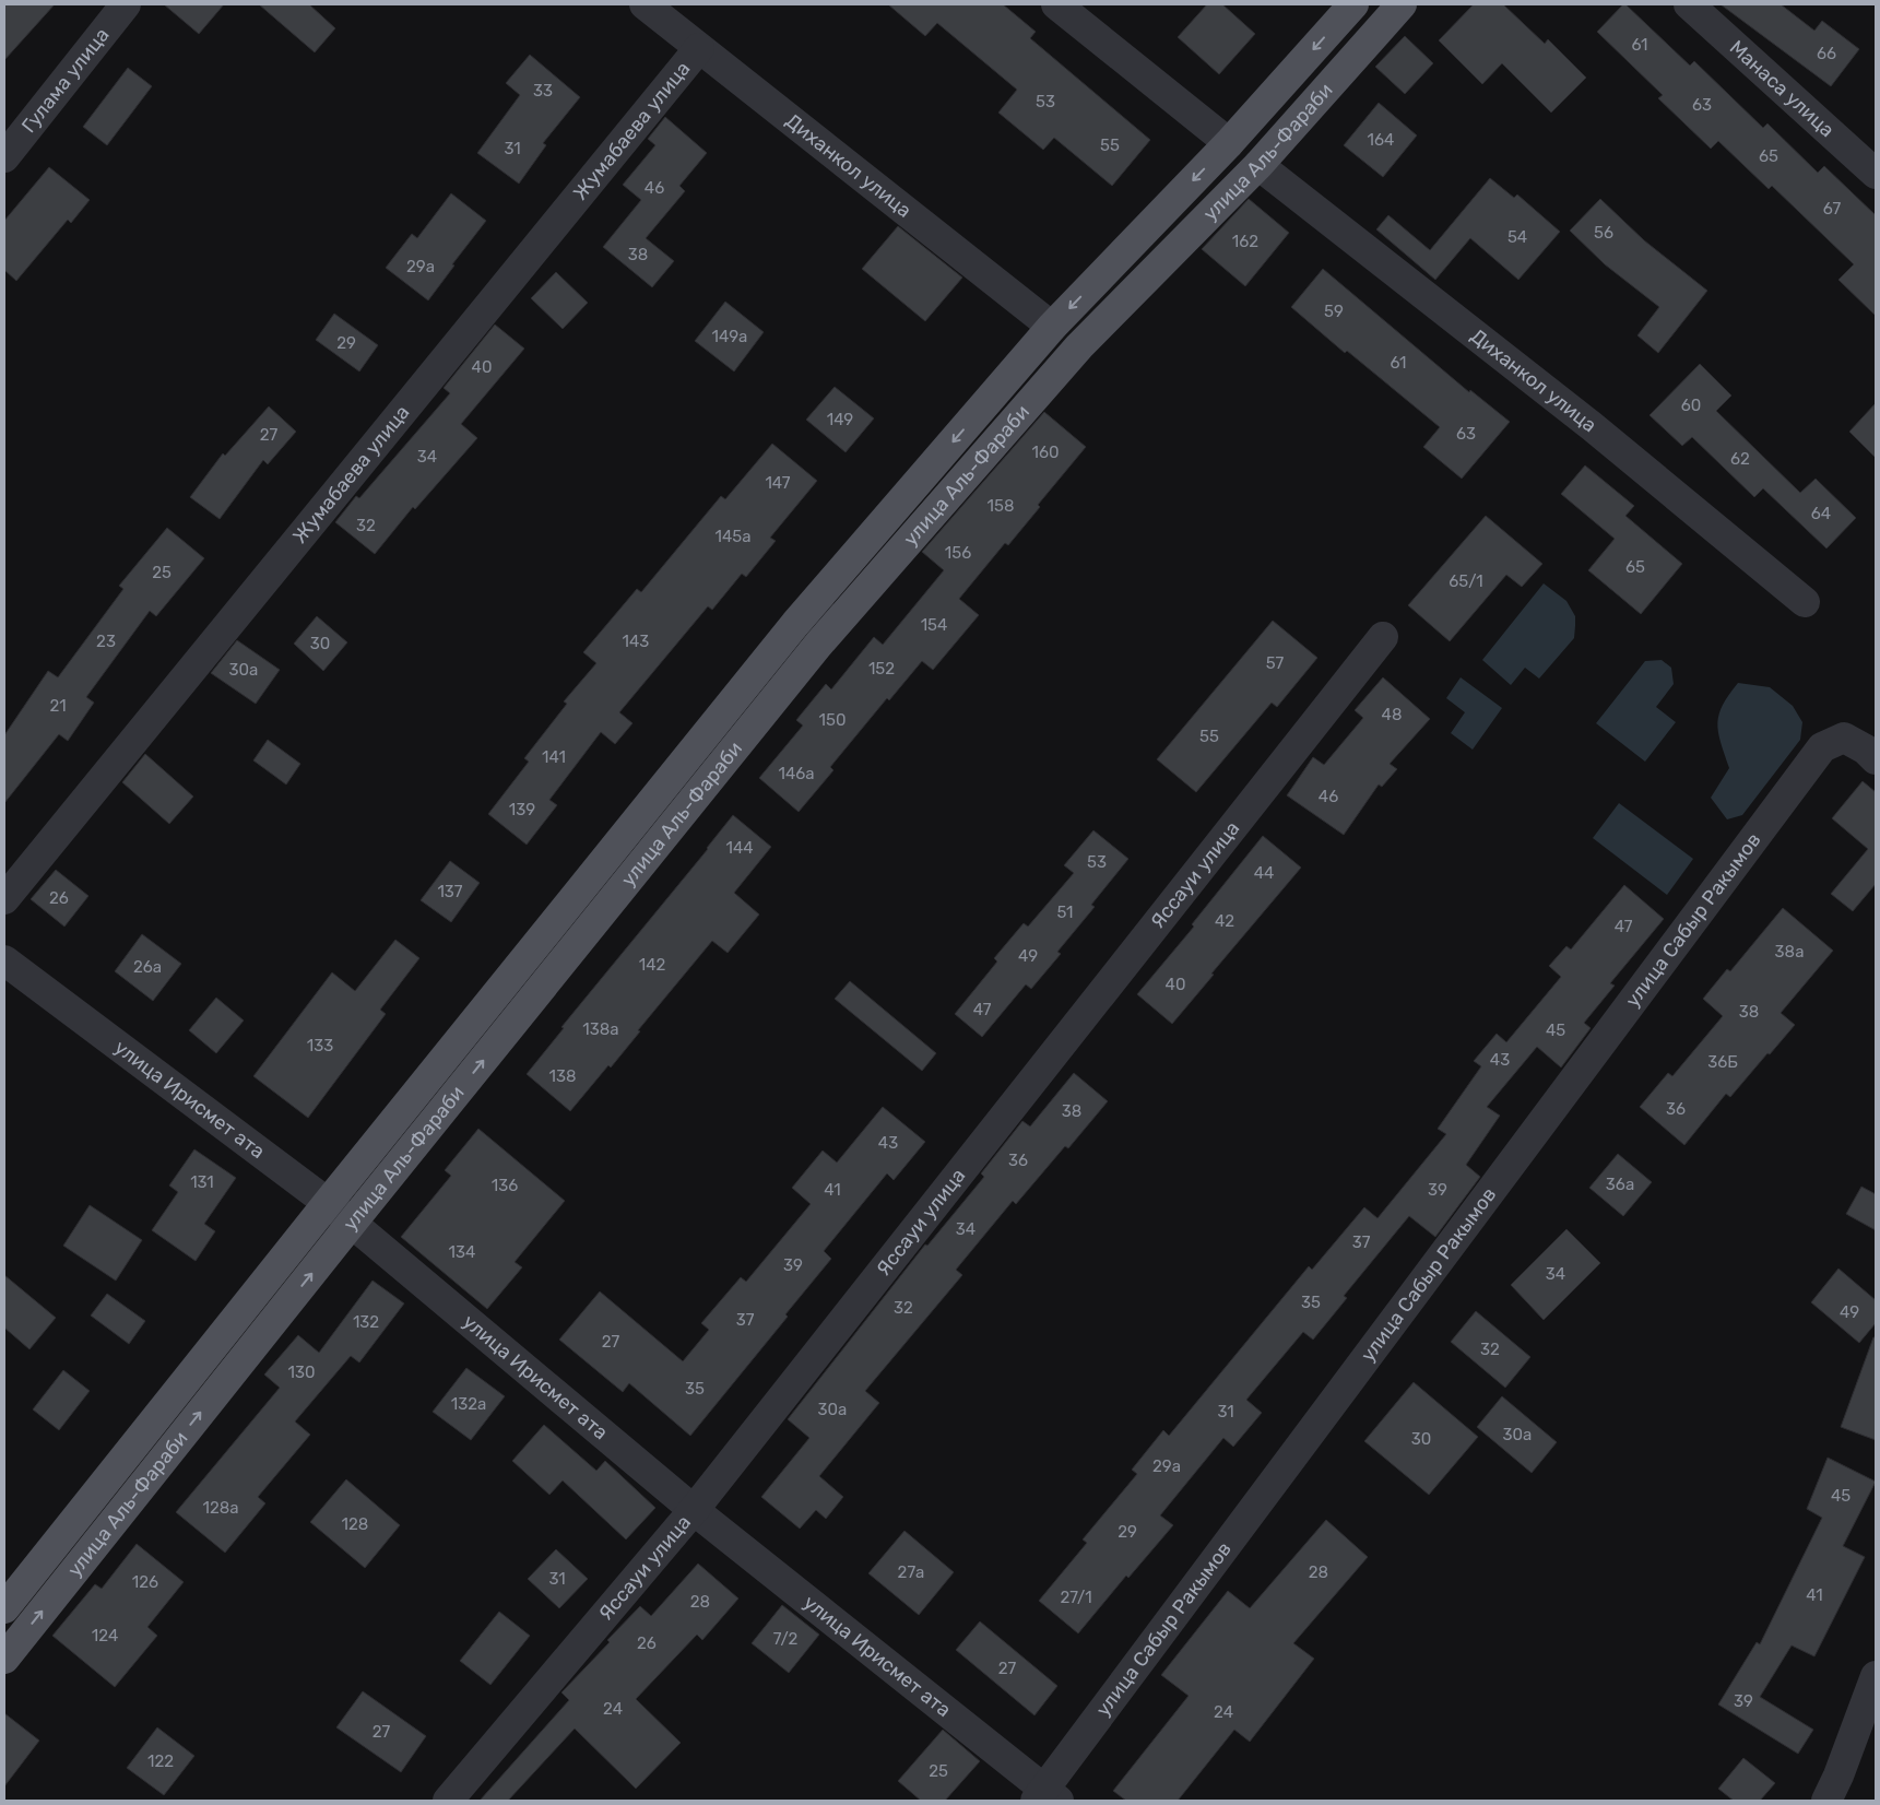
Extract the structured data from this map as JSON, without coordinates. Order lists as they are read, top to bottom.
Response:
{
  "streets": {
    "main road": ["улица Аль-Фараби"],
    "street": [
      "Гулама улица",
      "Манаса улица",
      "Жумабаева улица",
      "Диханкол улица",
      "Яссауи улица",
      "улица Сабыр Ракымов",
      "улица Ирисмет ата"
    ]
  },
  "crossings": [
    ["Жумабаева улица", "Диханкол улица"],
    ["улица Аль-Фараби", "Диханкол улица"],
    ["улица Аль-Фараби", "улица Ирисмет ата"],
    ["Яссауи улица", "улица Ирисмет ата"],
    ["улица Сабыр Ракымов", "улица Ирисмет ата"]
  ],
  "house_numbers": [
    "61",
    "66",
    "33",
    "53",
    "63",
    "164",
    "55",
    "31",
    "65",
    "46",
    "67",
    "56",
    "54",
    "162",
    "38",
    "29а",
    "59",
    "149а",
    "29",
    "61",
    "40",
    "60",
    "149",
    "63",
    "27",
    "160",
    "34",
    "62",
    "147",
    "158",
    "64",
    "32",
    "145а",
    "156",
    "65",
    "25",
    "65/1",
    "154",
    "23",
    "143",
    "30",
    "57",
    "152",
    "30а",
    "21",
    "48",
    "150",
    "55",
    "141",
    "146а",
    "46",
    "139",
    "144",
    "53",
    "44",
    "137",
    "26",
    "51",
    "42",
    "47",
    "38а",
    "49",
    "142",
    "26а",
    "40",
    "47",
    "38",
    "138а",
    "45",
    "133",
    "43",
    "36Б",
    "138",
    "36",
    "38",
    "43",
    "36",
    "131",
    "36а",
    "136",
    "41",
    "39",
    "34",
    "37",
    "134",
    "39",
    "34",
    "35",
    "32",
    "49",
    "37",
    "132",
    "27",
    "32",
    "130",
    "35",
    "132а",
    "30а",
    "31",
    "30а",
    "30",
    "29а",
    "45",
    "128а",
    "128",
    "29",
    "27а",
    "28",
    "31",
    "126",
    "41",
    "27/1",
    "28",
    "124",
    "7/2",
    "26",
    "27",
    "39",
    "24",
    "24",
    "27",
    "122",
    "25"
  ]
}
